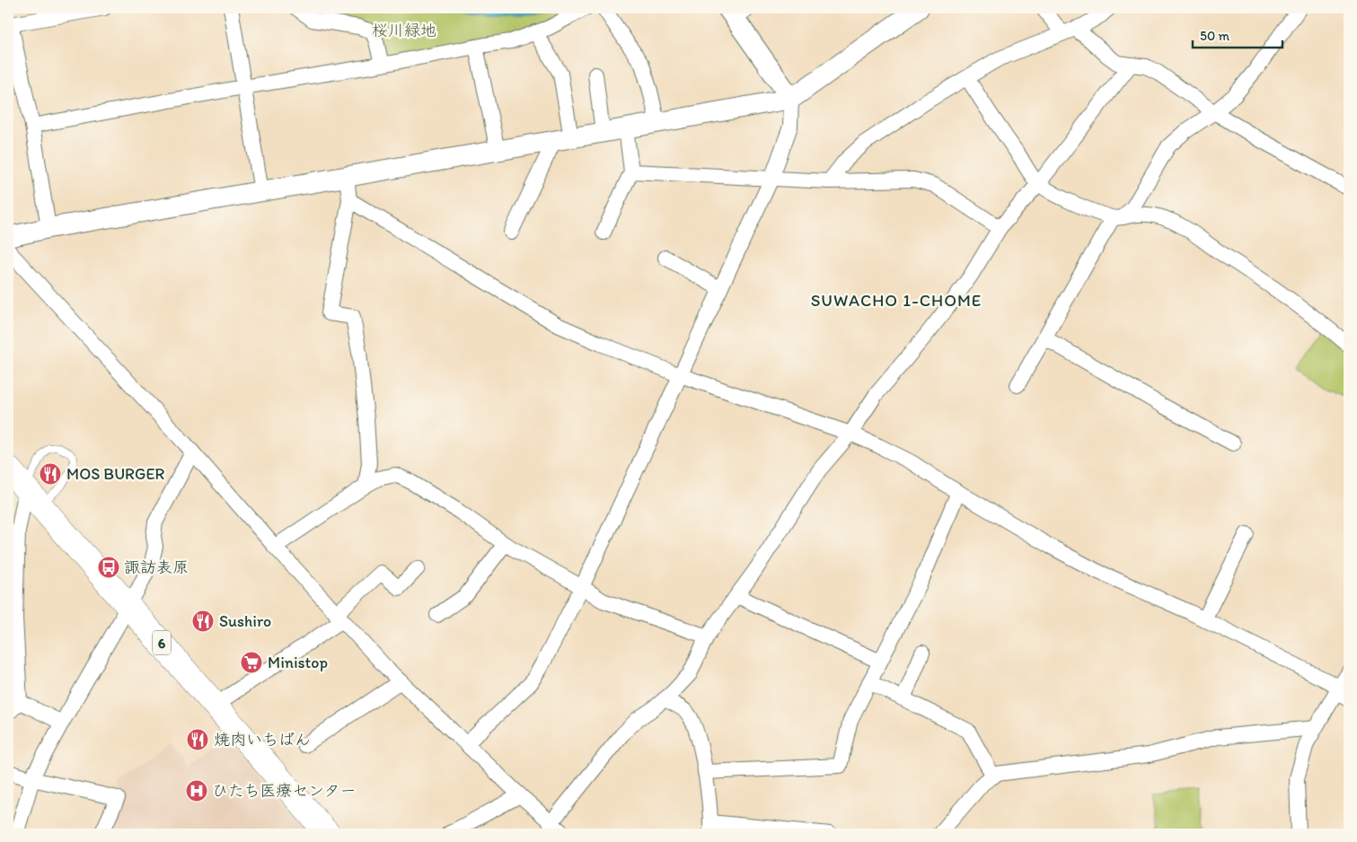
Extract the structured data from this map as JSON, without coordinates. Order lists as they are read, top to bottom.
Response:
{
  "streets": {
    "highway": ["6"]
  },
  "districts": ["SUWACHO 1-CHOME"],
  "parks": ["桜川緑地"],
  "places": {
    "restaurant": ["MOS BURGER", "Sushiro", "焼肉いちばん"],
    "bus stop": ["諏訪表原"],
    "supermarket": ["Ministop"],
    "hospital": ["ひたち医療センター"]
  },
  "scale_bar": "50 m"
}
